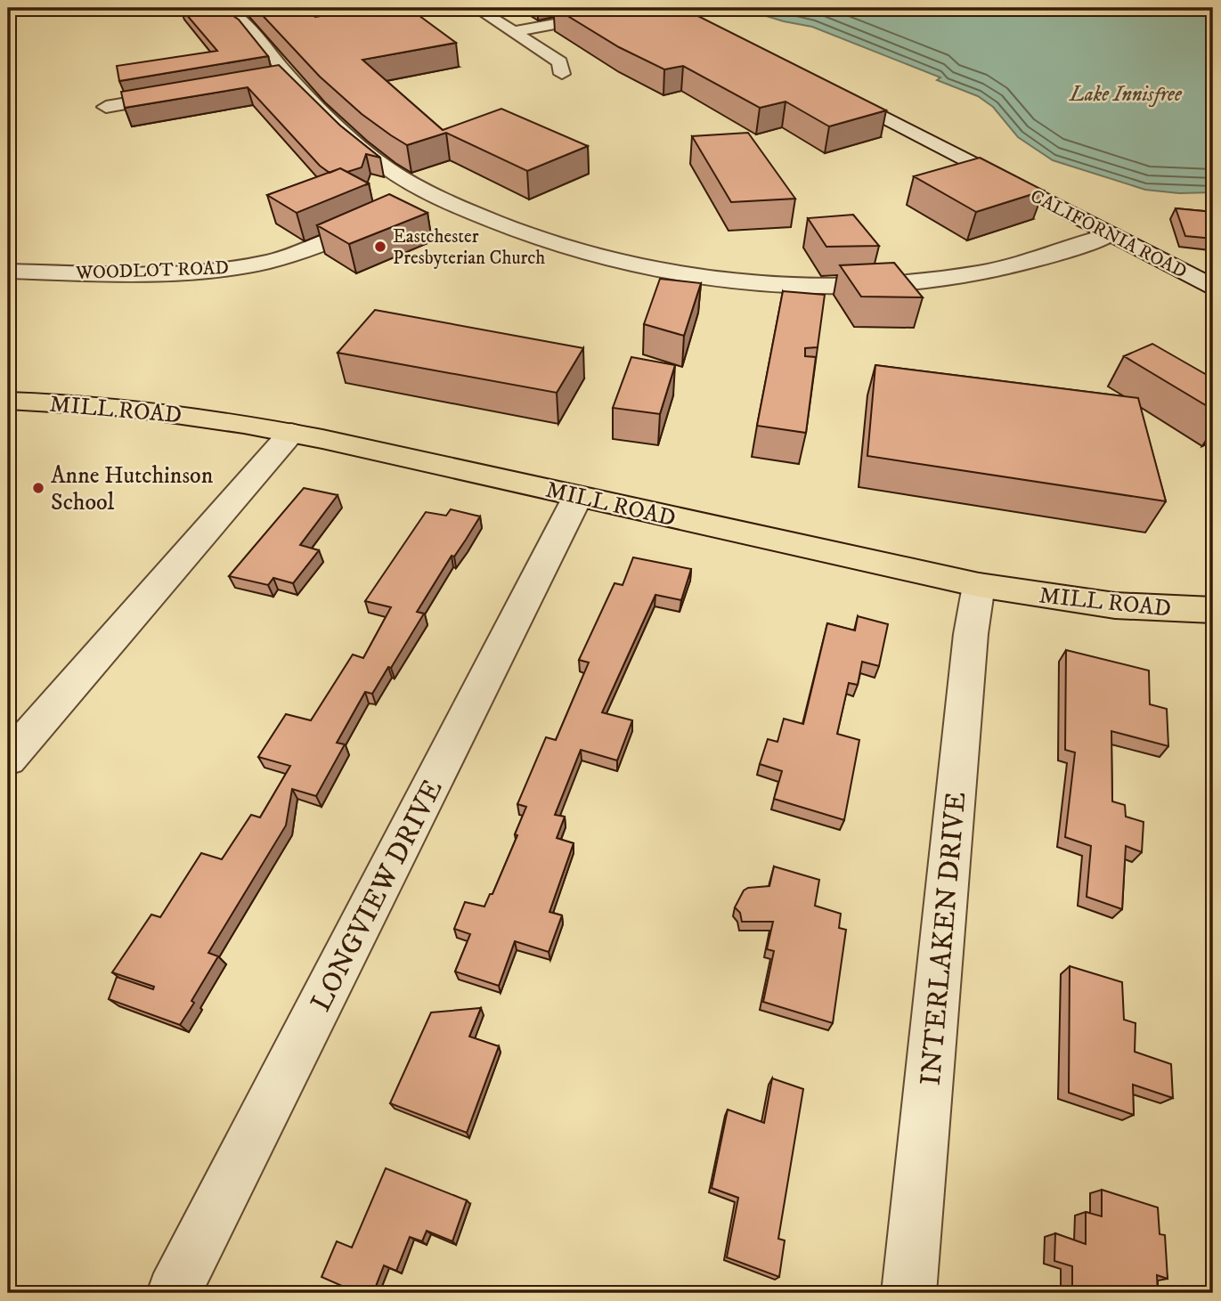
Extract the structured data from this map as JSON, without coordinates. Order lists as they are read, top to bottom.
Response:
{
  "streets": {
    "main road": ["MILL ROAD"],
    "street": [
      "CALIFORNIA ROAD",
      "WOODLOT ROAD",
      "LONGVIEW DRIVE",
      "INTERLAKEN DRIVE"
    ]
  },
  "crossings": [
    ["MILL ROAD", "LONGVIEW DRIVE"],
    ["MILL ROAD", "INTERLAKEN DRIVE"]
  ],
  "water": ["Lake Innisfree"],
  "places": ["Eastchester Presbyterian Church", "Anne Hutchinson School"]
}
